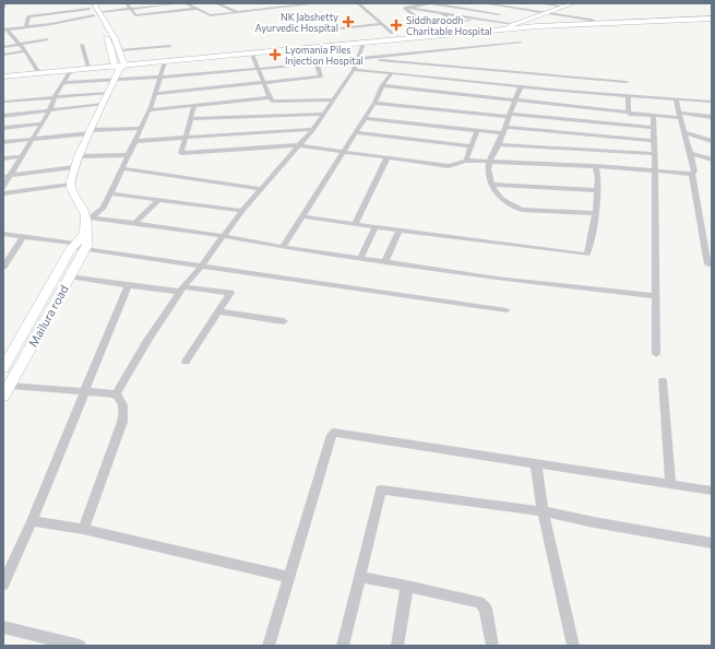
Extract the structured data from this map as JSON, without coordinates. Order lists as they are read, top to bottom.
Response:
{
  "streets": {
    "street": ["Mailura road"]
  },
  "places": {
    "health": ["NK Jabshetty Ayurvedic Hospital", "Siddharoodh Charitable Hospital", "Lyomania Piles Injection Hospital"]
  }
}
